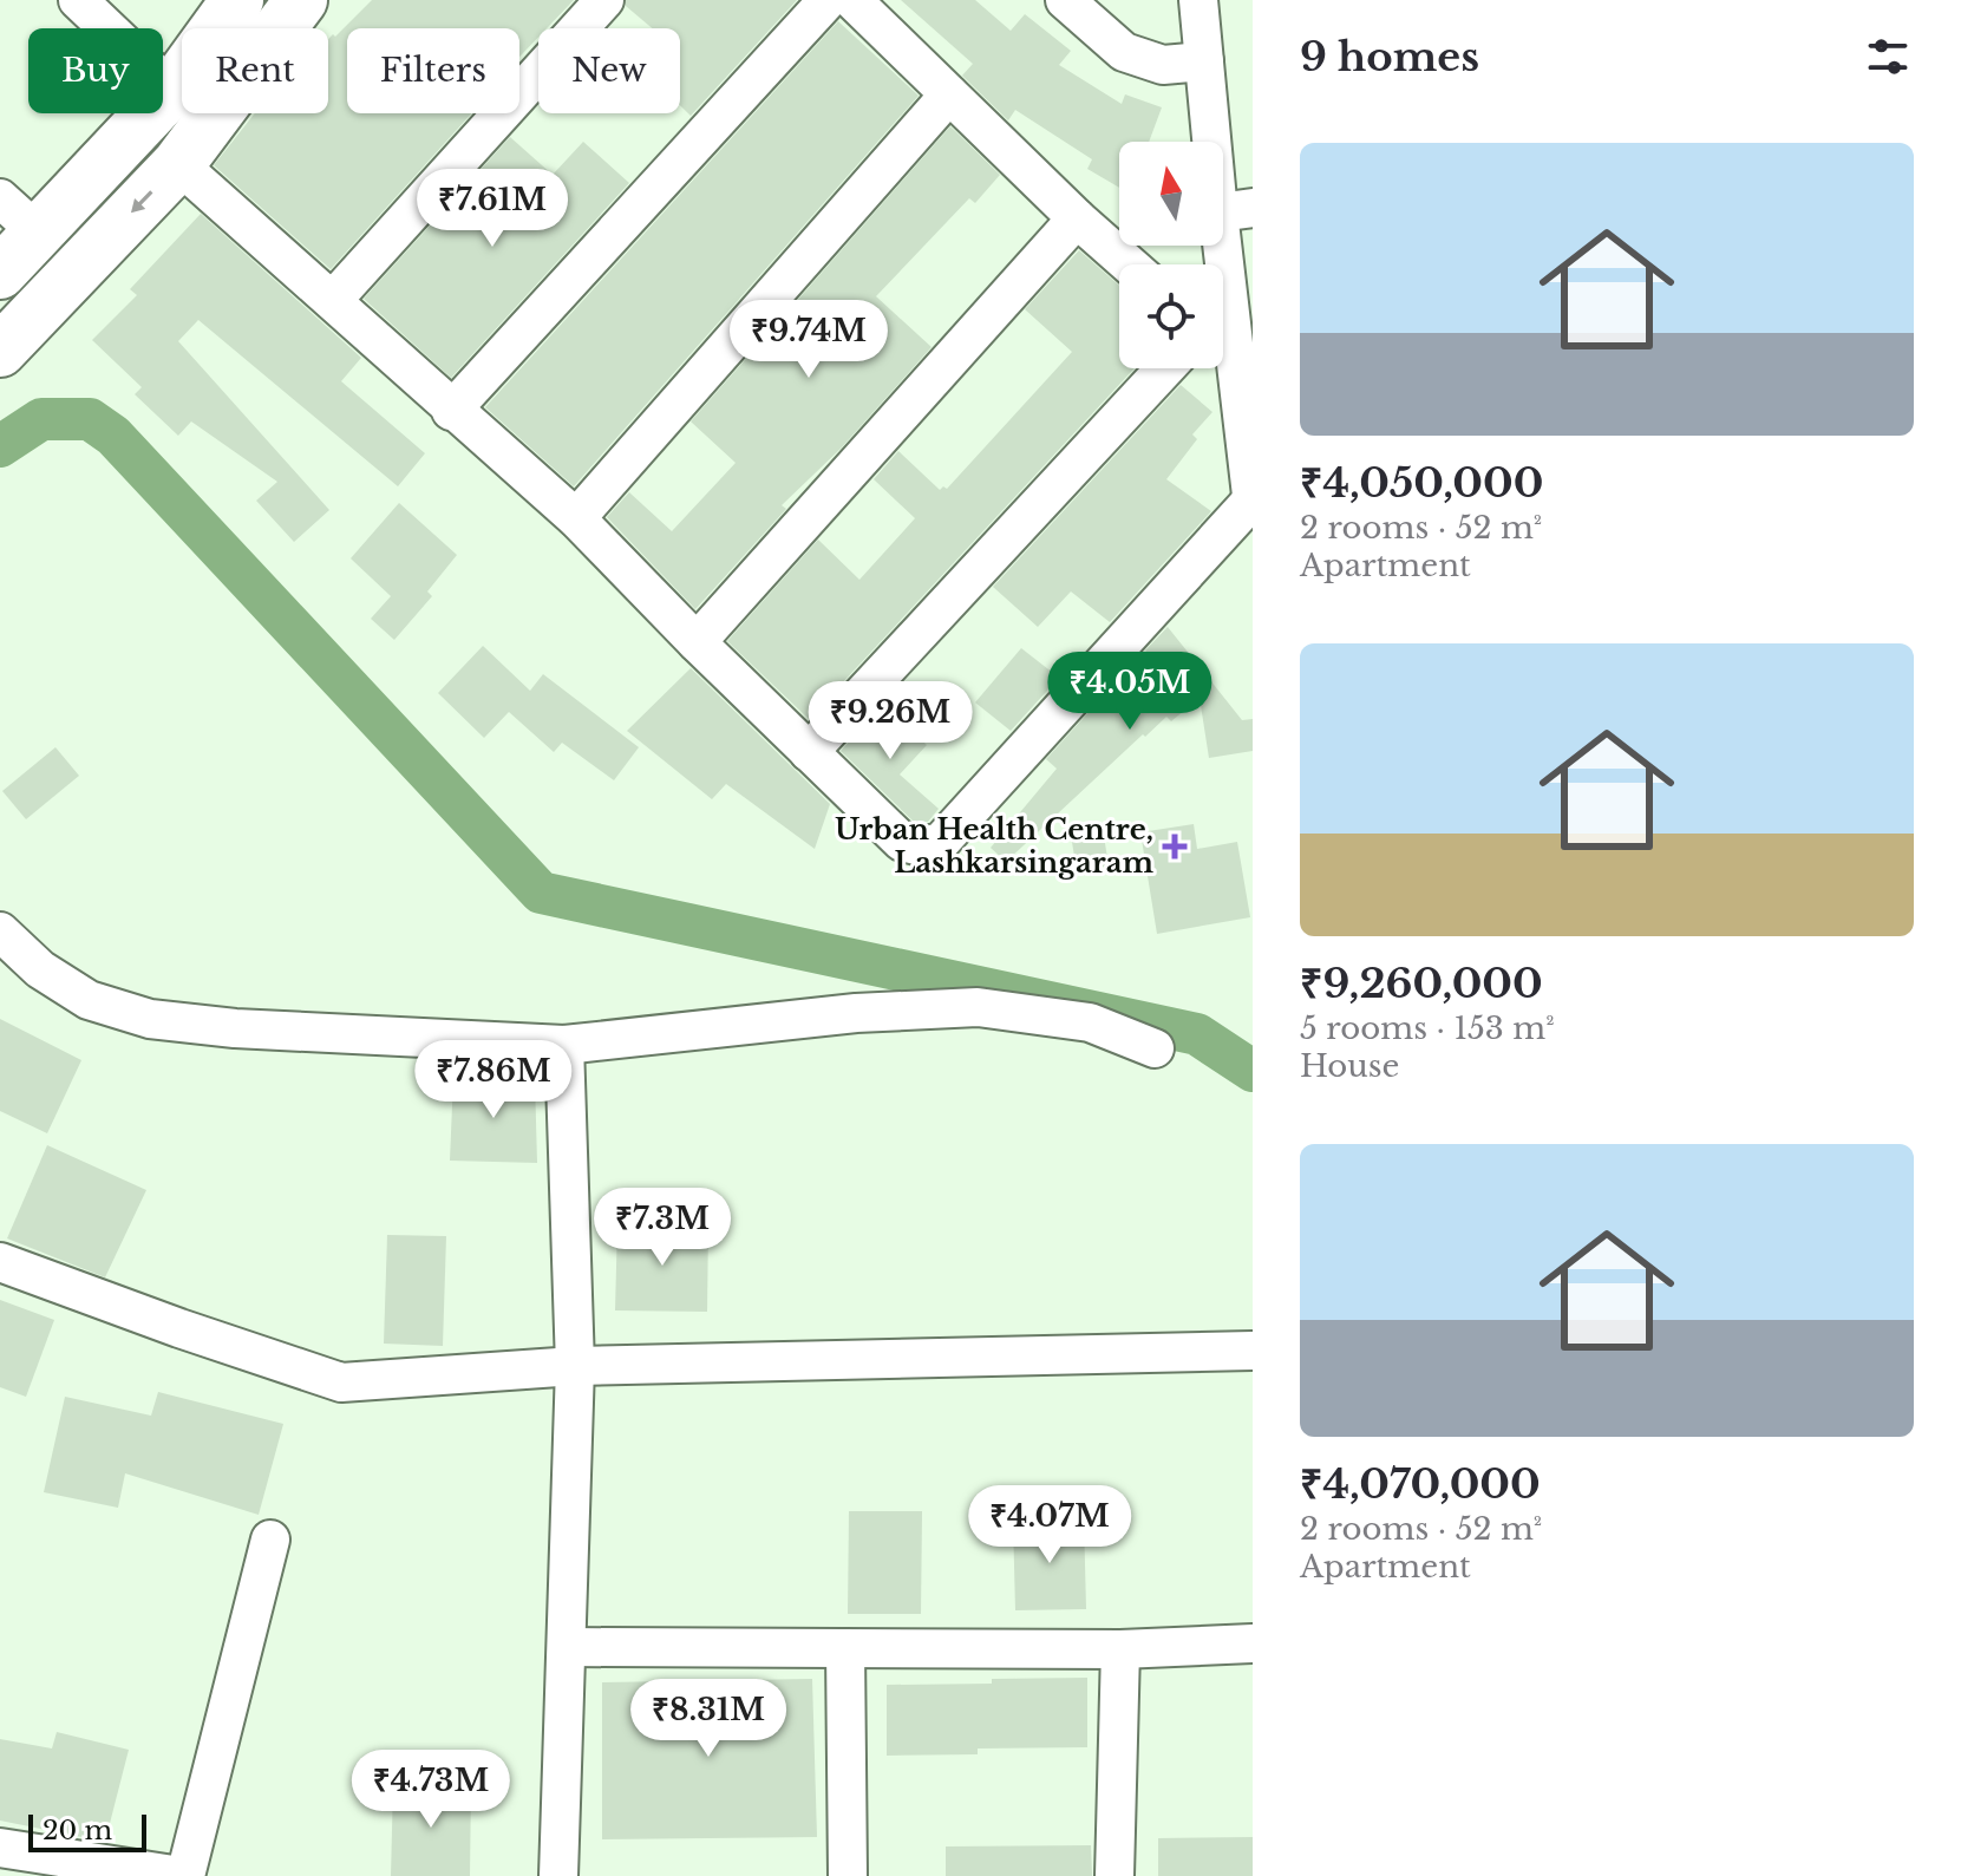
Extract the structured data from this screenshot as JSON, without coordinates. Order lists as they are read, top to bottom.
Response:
{
  "places": {
    "health": ["Urban Health Centre, Lashkarsingaram"]
  },
  "scale_bar": "20 m",
  "north": "top",
  "page": {
    "heading": "9 homes",
    "chip": [
      "Buy",
      "Rent",
      "Filters",
      "New"
    ],
    "list": [
      {
        "name": "₹4,050,000",
        "note": "2 rooms · 52 m² · Apartment"
      },
      {
        "name": "₹9,260,000",
        "note": "5 rooms · 153 m² · House"
      },
      {
        "name": "₹4,070,000",
        "note": "2 rooms · 52 m² · Apartment"
      }
    ],
    "price": [
      "₹7.61M",
      "₹9.74M",
      "₹4.05M",
      "₹9.26M",
      "₹7.86M",
      "₹7.3M",
      "₹4.07M",
      "₹8.31M",
      "₹4.73M"
    ],
    "scale": "20 m"
  }
}
